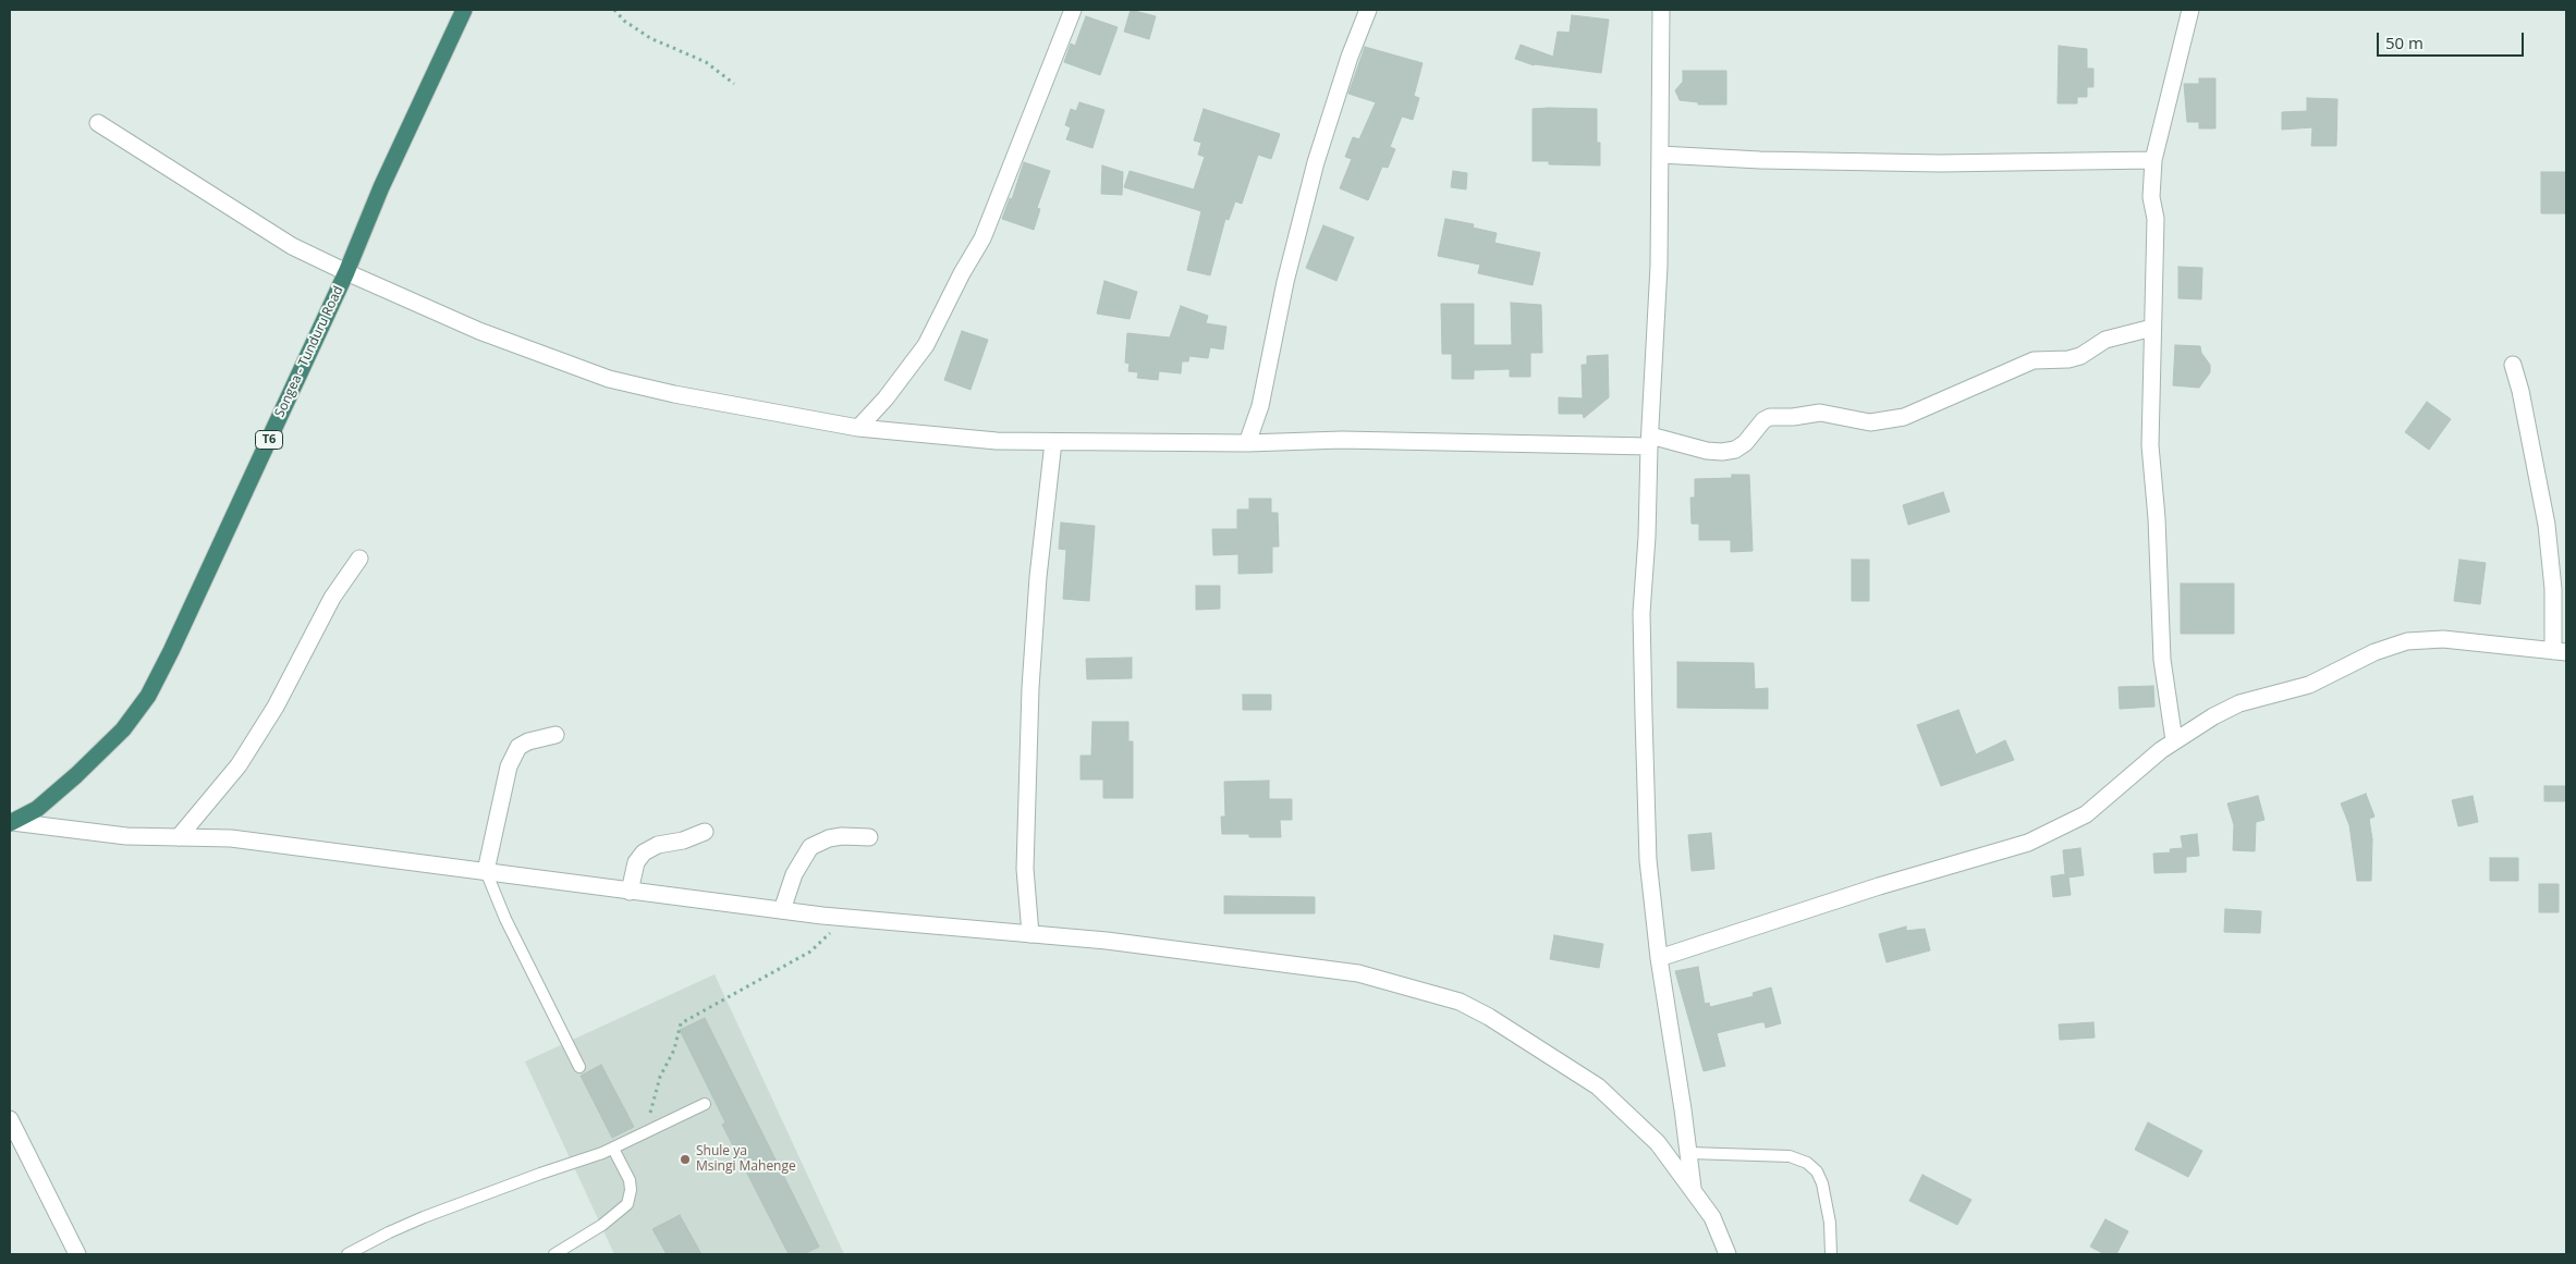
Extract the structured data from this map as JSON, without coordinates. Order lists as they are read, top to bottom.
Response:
{
  "streets": {
    "highway": ["Songea - Tunduru Road", "T6"]
  },
  "places": ["Shule ya Msingi Mahenge"],
  "scale_bar": "50 m"
}
